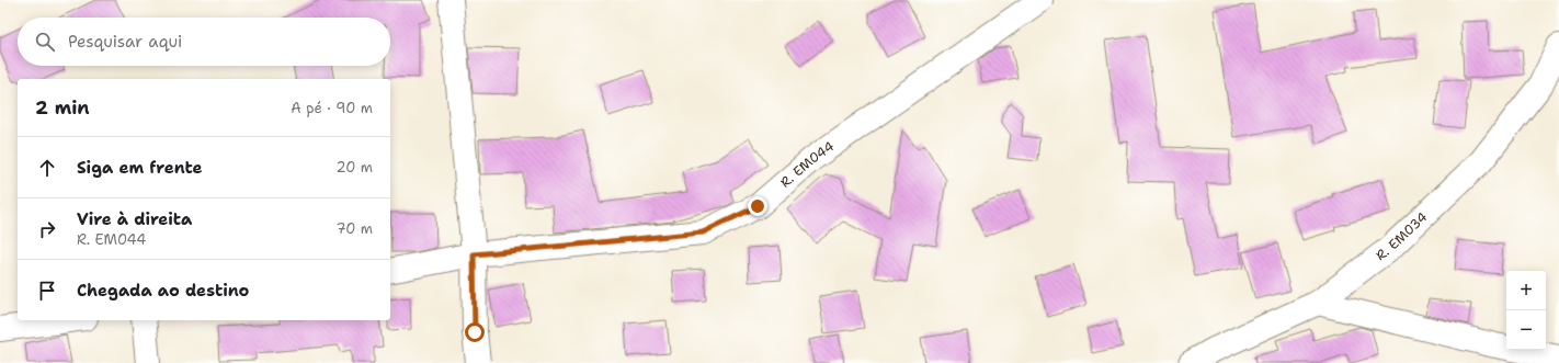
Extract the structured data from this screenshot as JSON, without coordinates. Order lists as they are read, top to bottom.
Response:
{
  "streets": {
    "street": ["R. EM044", "R. EM034"]
  },
  "page": {
    "search": "Pesquisar aqui",
    "heading": ["2 min", "A pé · 90 m"],
    "list": [
      ["Siga em frente", "20 m"],
      ["Vire à direita", "R. EM044", "70 m"],
      "Chegada ao destino"
    ],
    "map_buttons": ["+", "−"]
  }
}
